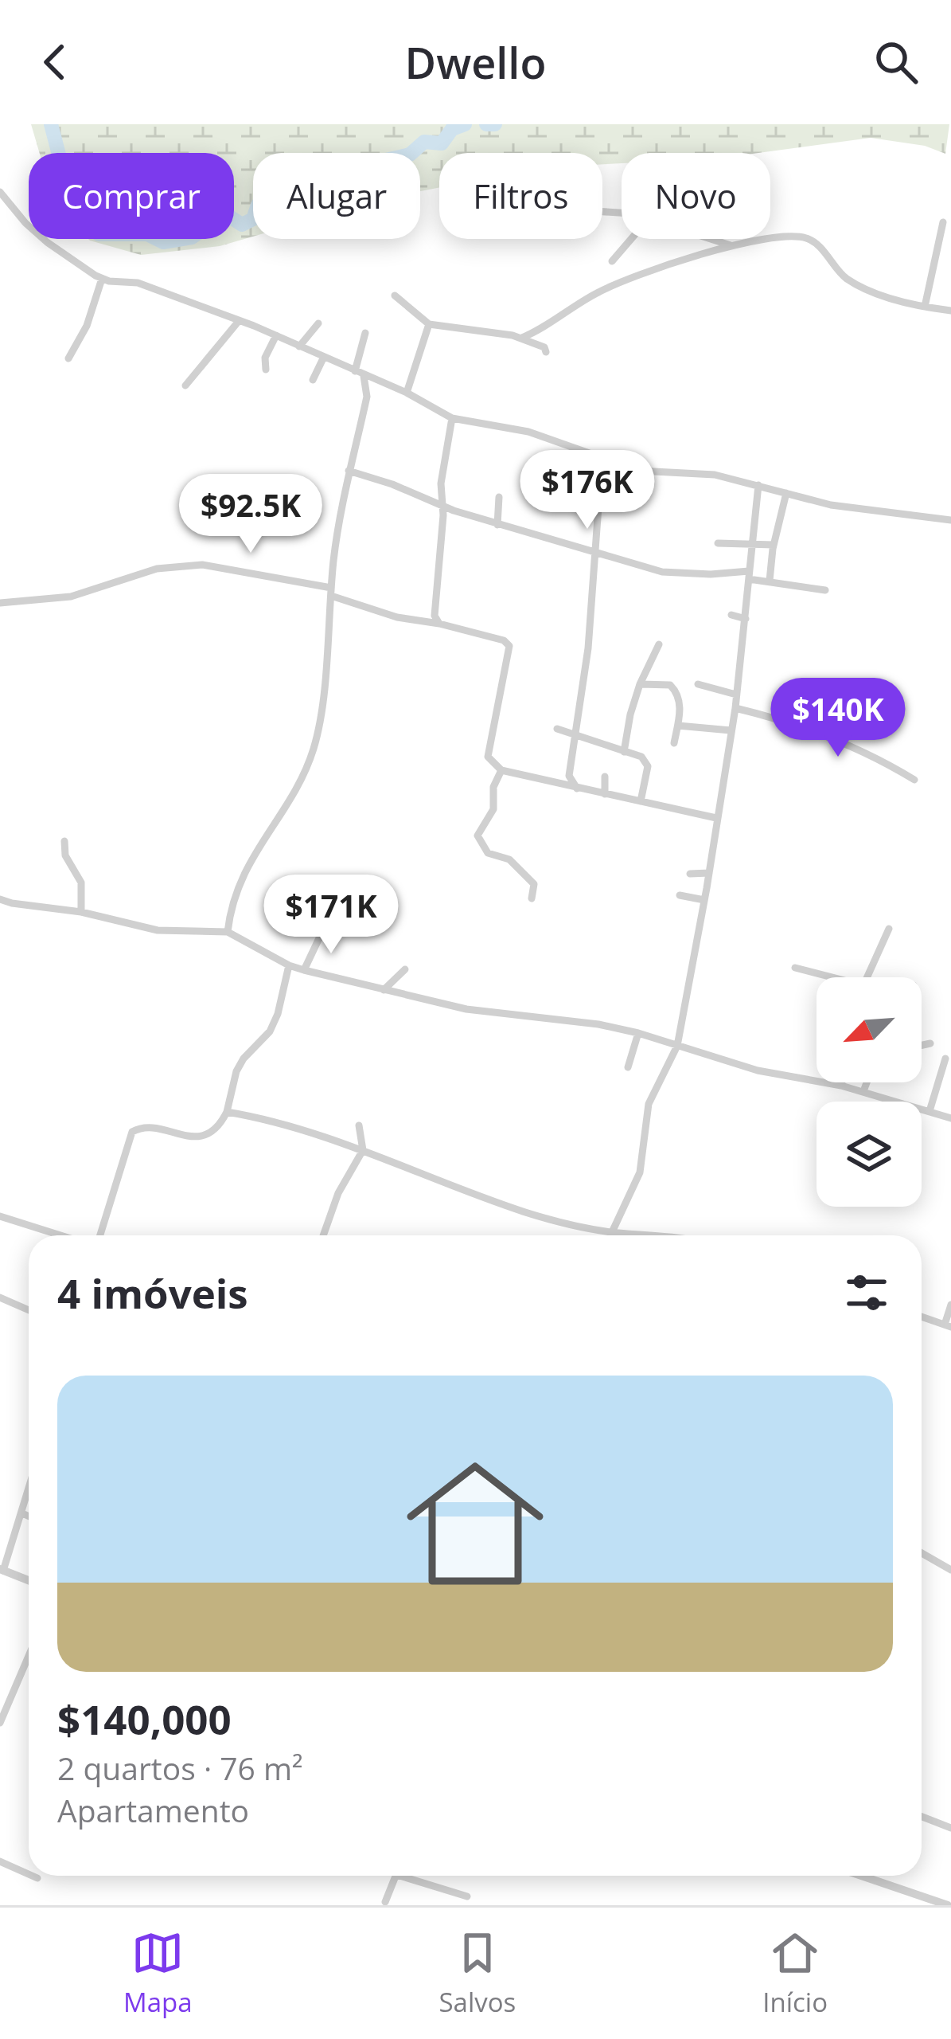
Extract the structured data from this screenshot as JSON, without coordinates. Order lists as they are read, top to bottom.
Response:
{
  "north": "bottom left",
  "page": {
    "header": "Dwello",
    "chip": [
      "Comprar",
      "Alugar",
      "Filtros",
      "Novo"
    ],
    "price": [
      "$176K",
      "$92.5K",
      "$140K",
      "$171K"
    ],
    "heading": "4 imóveis",
    "list": [
      {
        "name": "$140,000",
        "note": "2 quartos · 76 m² · Apartamento"
      }
    ],
    "tabs": ["Mapa", "Salvos", "Início"]
  }
}
